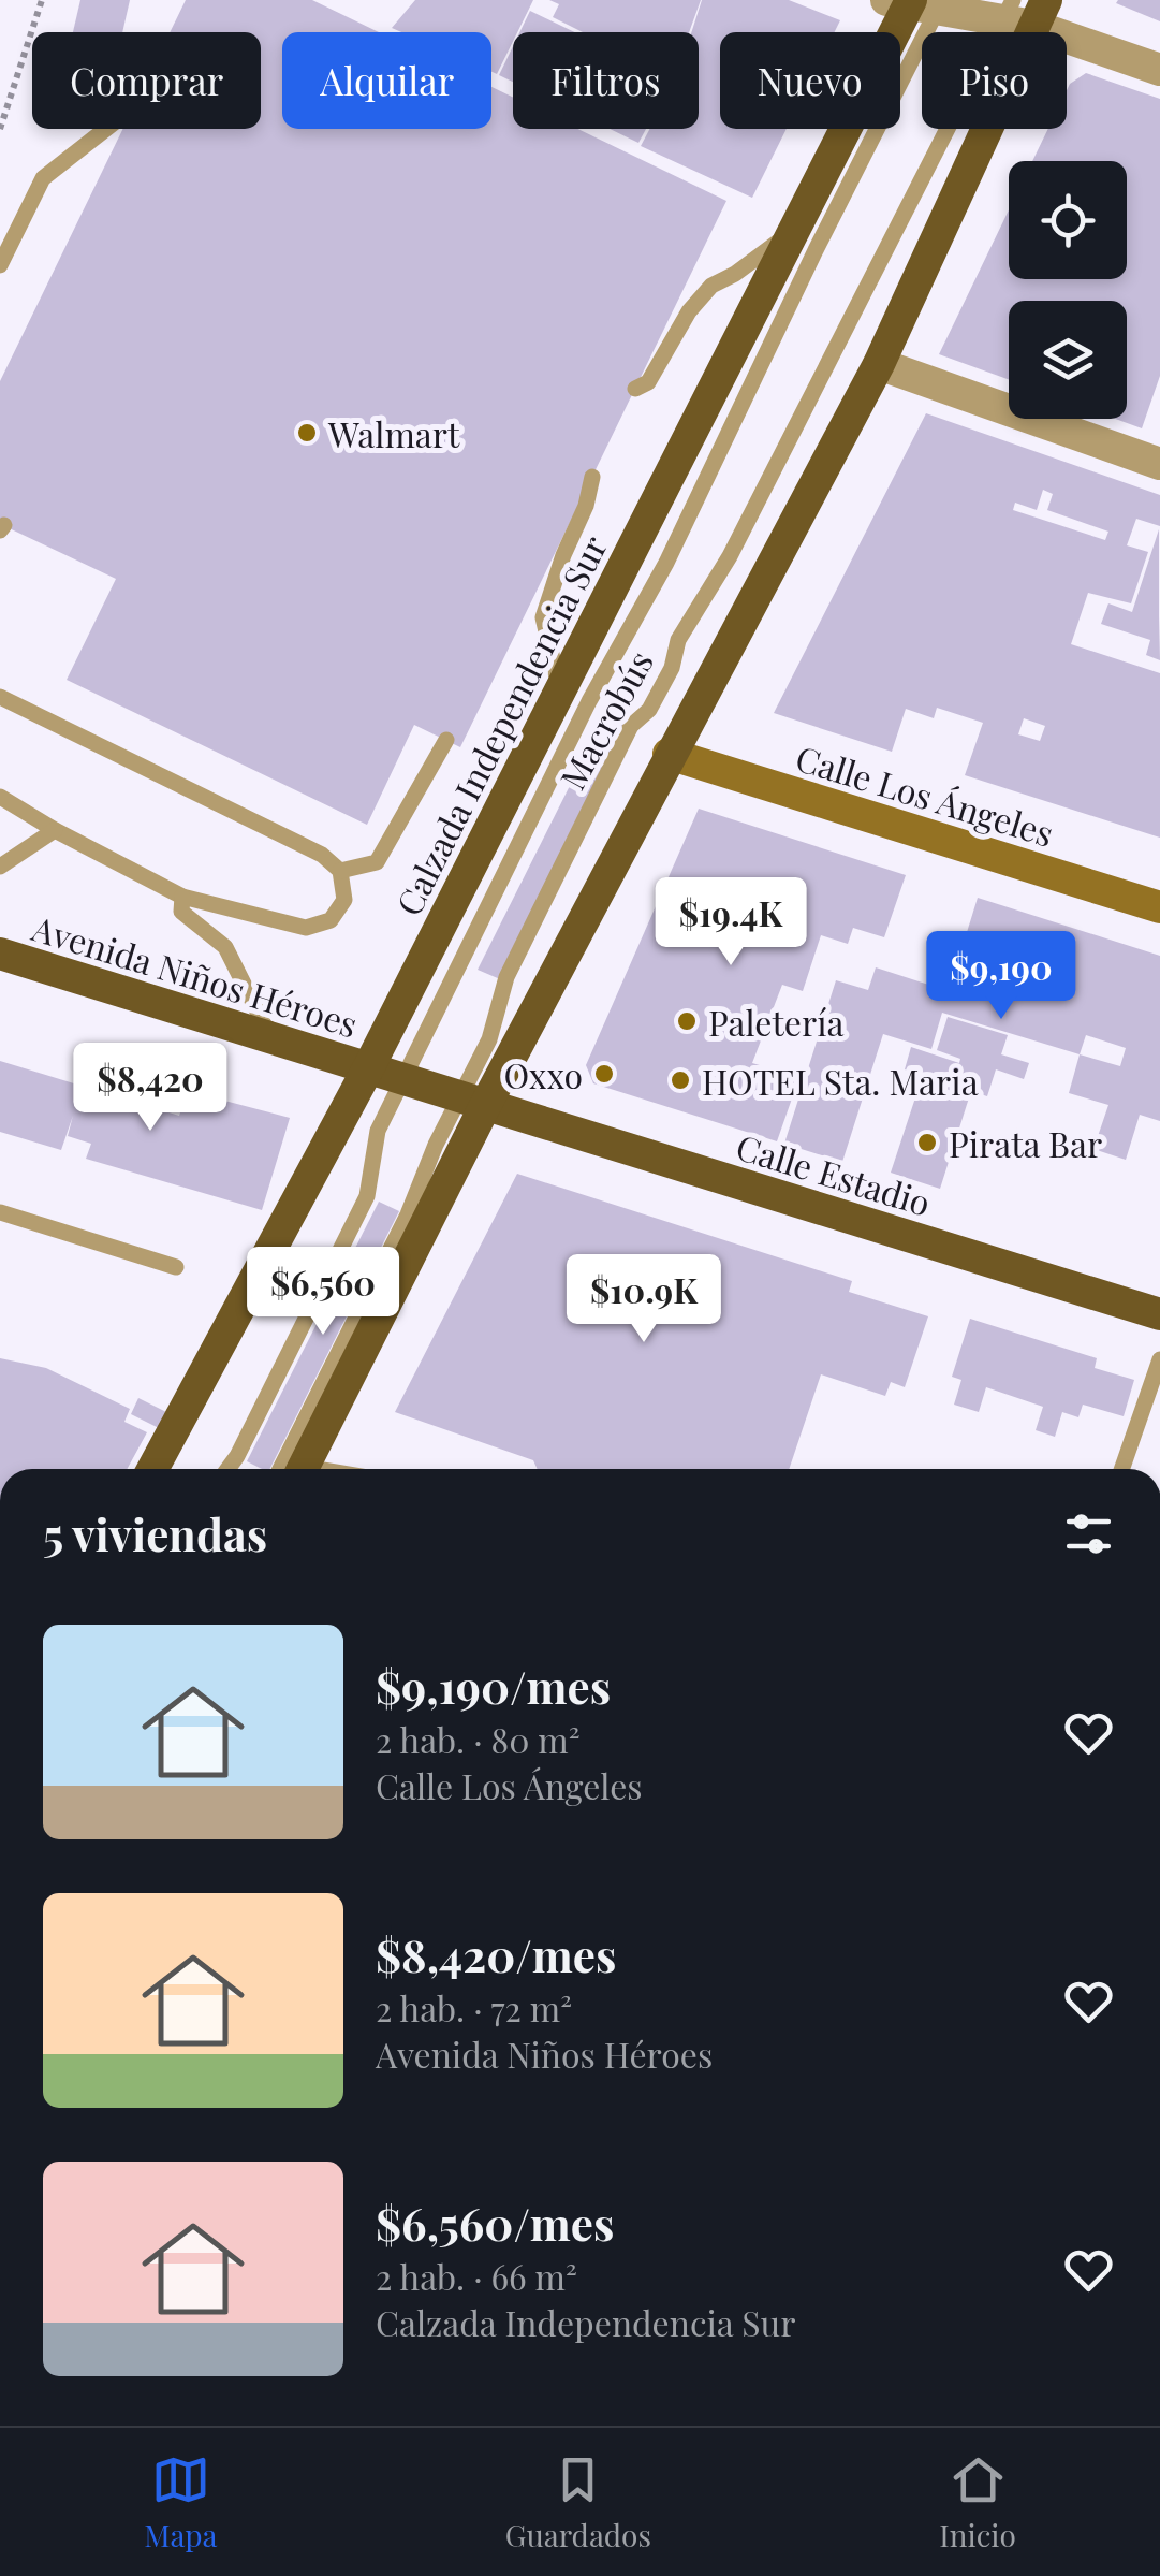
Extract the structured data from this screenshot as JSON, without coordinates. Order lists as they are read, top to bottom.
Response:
{
  "streets": {
    "main road": ["Calzada Independencia Sur", "Avenida Niños Héroes", "Calle Estadio"],
    "street": ["Calle Los Ángeles"],
    "lane": ["Macrobús"]
  },
  "crossings": [
    ["Macrobús", "Calzada Independencia Sur"],
    ["Macrobús", "Avenida Niños Héroes"],
    ["Macrobús", "Calle Estadio"],
    ["Calzada Independencia Sur", "Avenida Niños Héroes"],
    ["Avenida Niños Héroes", "Calle Estadio"]
  ],
  "places": [
    "Walmart",
    "Paletería",
    "Oxxo",
    "HOTEL Sta. Maria",
    "Pirata Bar"
  ],
  "page": {
    "chip": [
      "Comprar",
      "Alquilar",
      "Filtros",
      "Nuevo",
      "Piso"
    ],
    "price": [
      "$19.4K",
      "$9,190",
      "$8,420",
      "$6,560",
      "$10.9K"
    ],
    "heading": "5 viviendas",
    "list": [
      {
        "name": "$9,190/mes",
        "note": "2 hab. · 80 m² · Calle Los Ángeles"
      },
      {
        "name": "$8,420/mes",
        "note": "2 hab. · 72 m² · Avenida Niños Héroes"
      },
      {
        "name": "$6,560/mes",
        "note": "2 hab. · 66 m² · Calzada Independencia Sur"
      }
    ],
    "tabs": ["Mapa", "Guardados", "Inicio"]
  }
}
